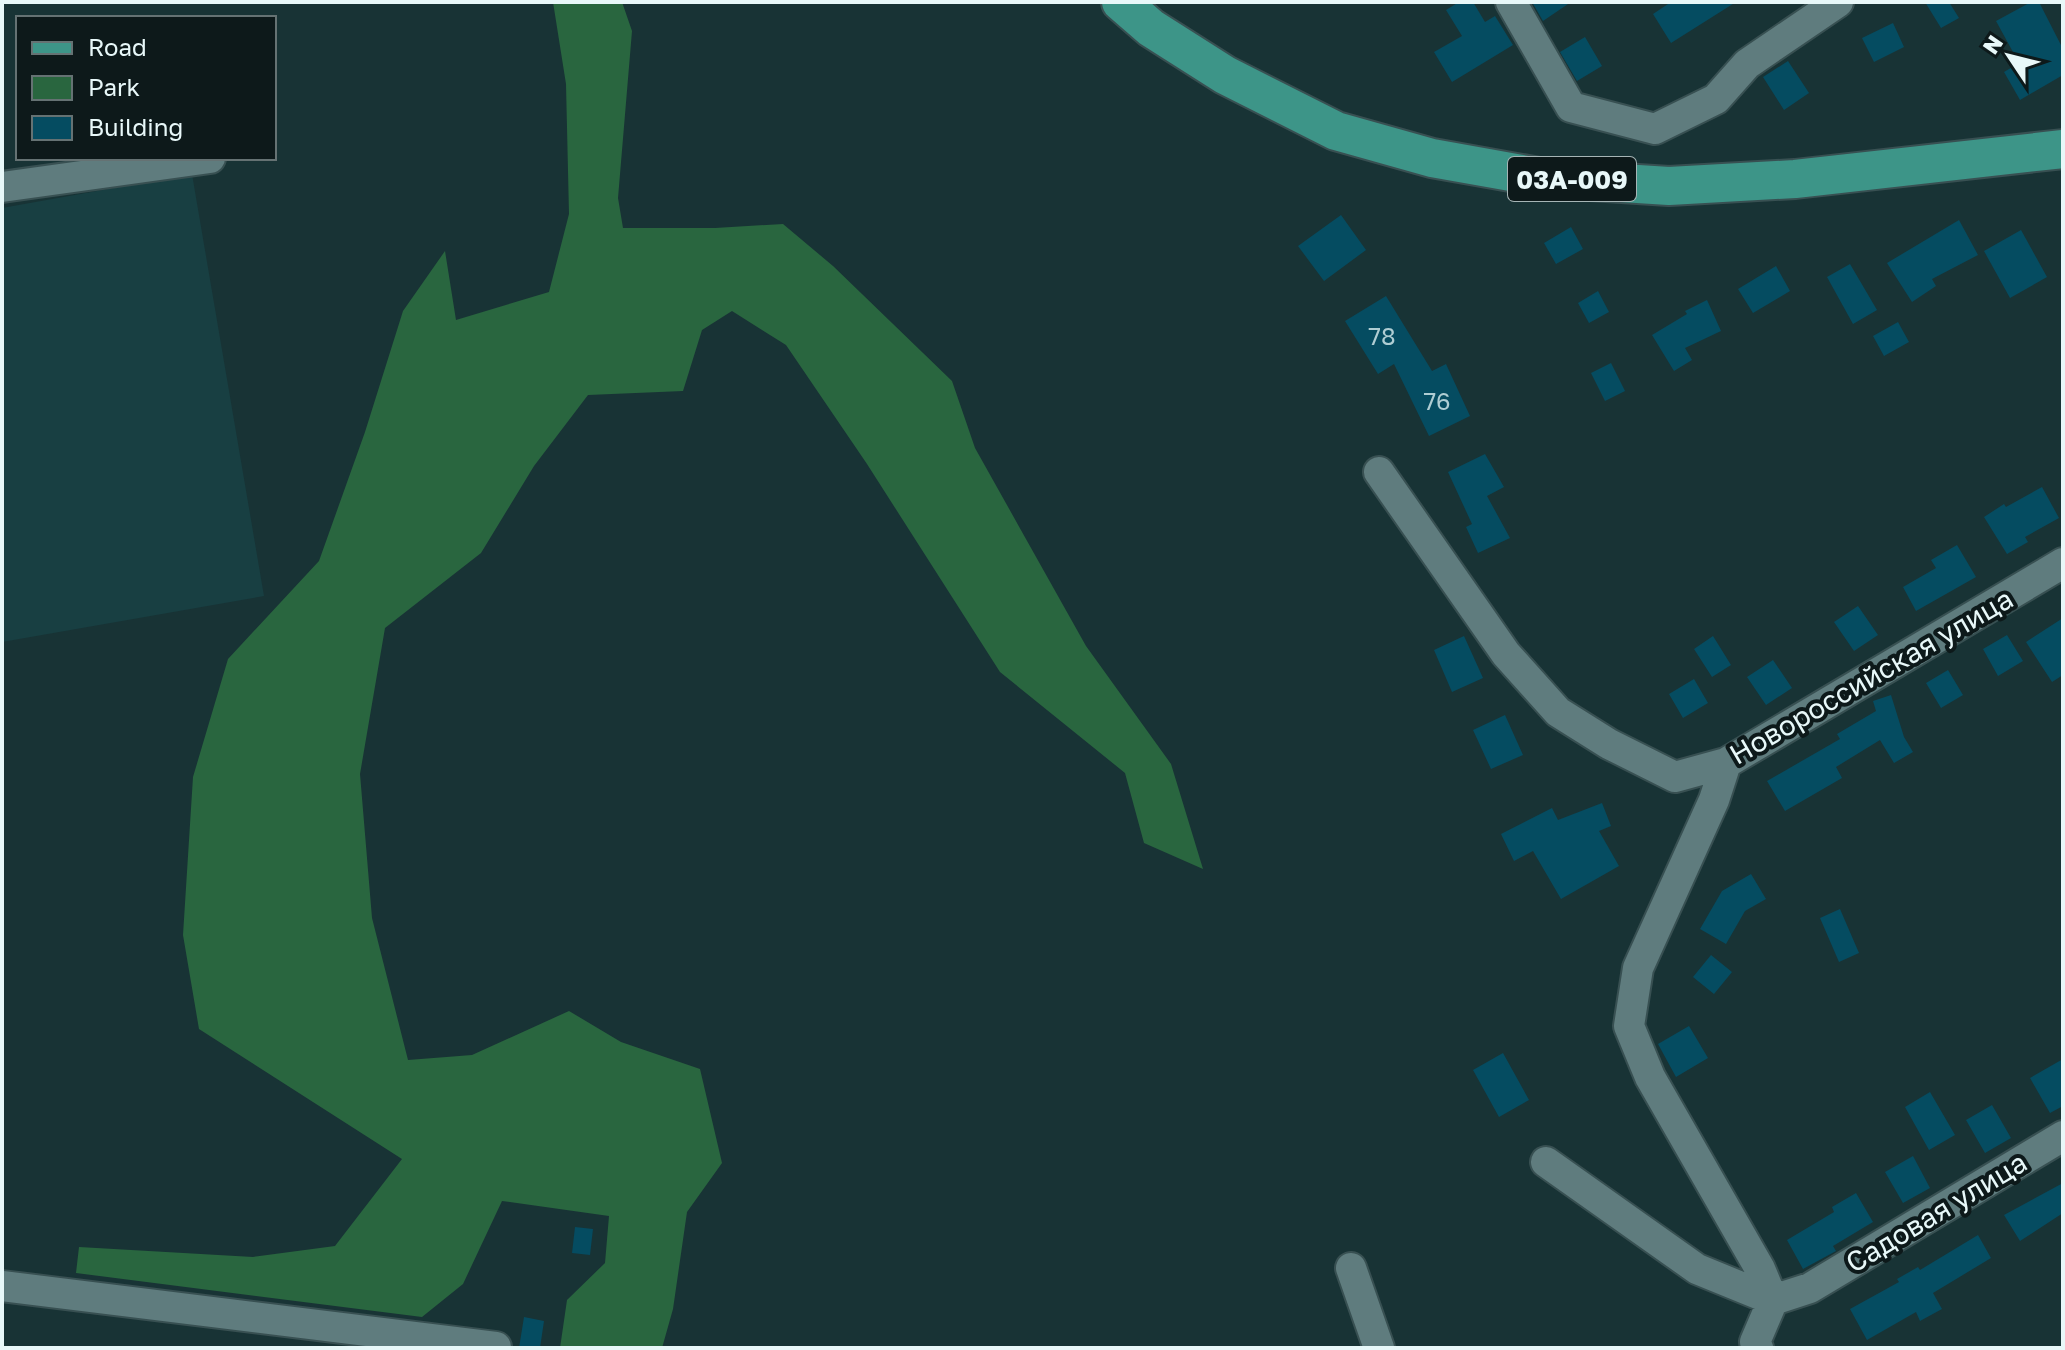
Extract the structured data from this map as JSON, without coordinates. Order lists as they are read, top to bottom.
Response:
{
  "streets": {
    "main road": ["03А-009"],
    "street": ["Новороссийская улица", "Садовая улица"]
  },
  "house_numbers": ["78", "76"],
  "legend": ["Road", "Park", "Building"],
  "north": "top left"
}
